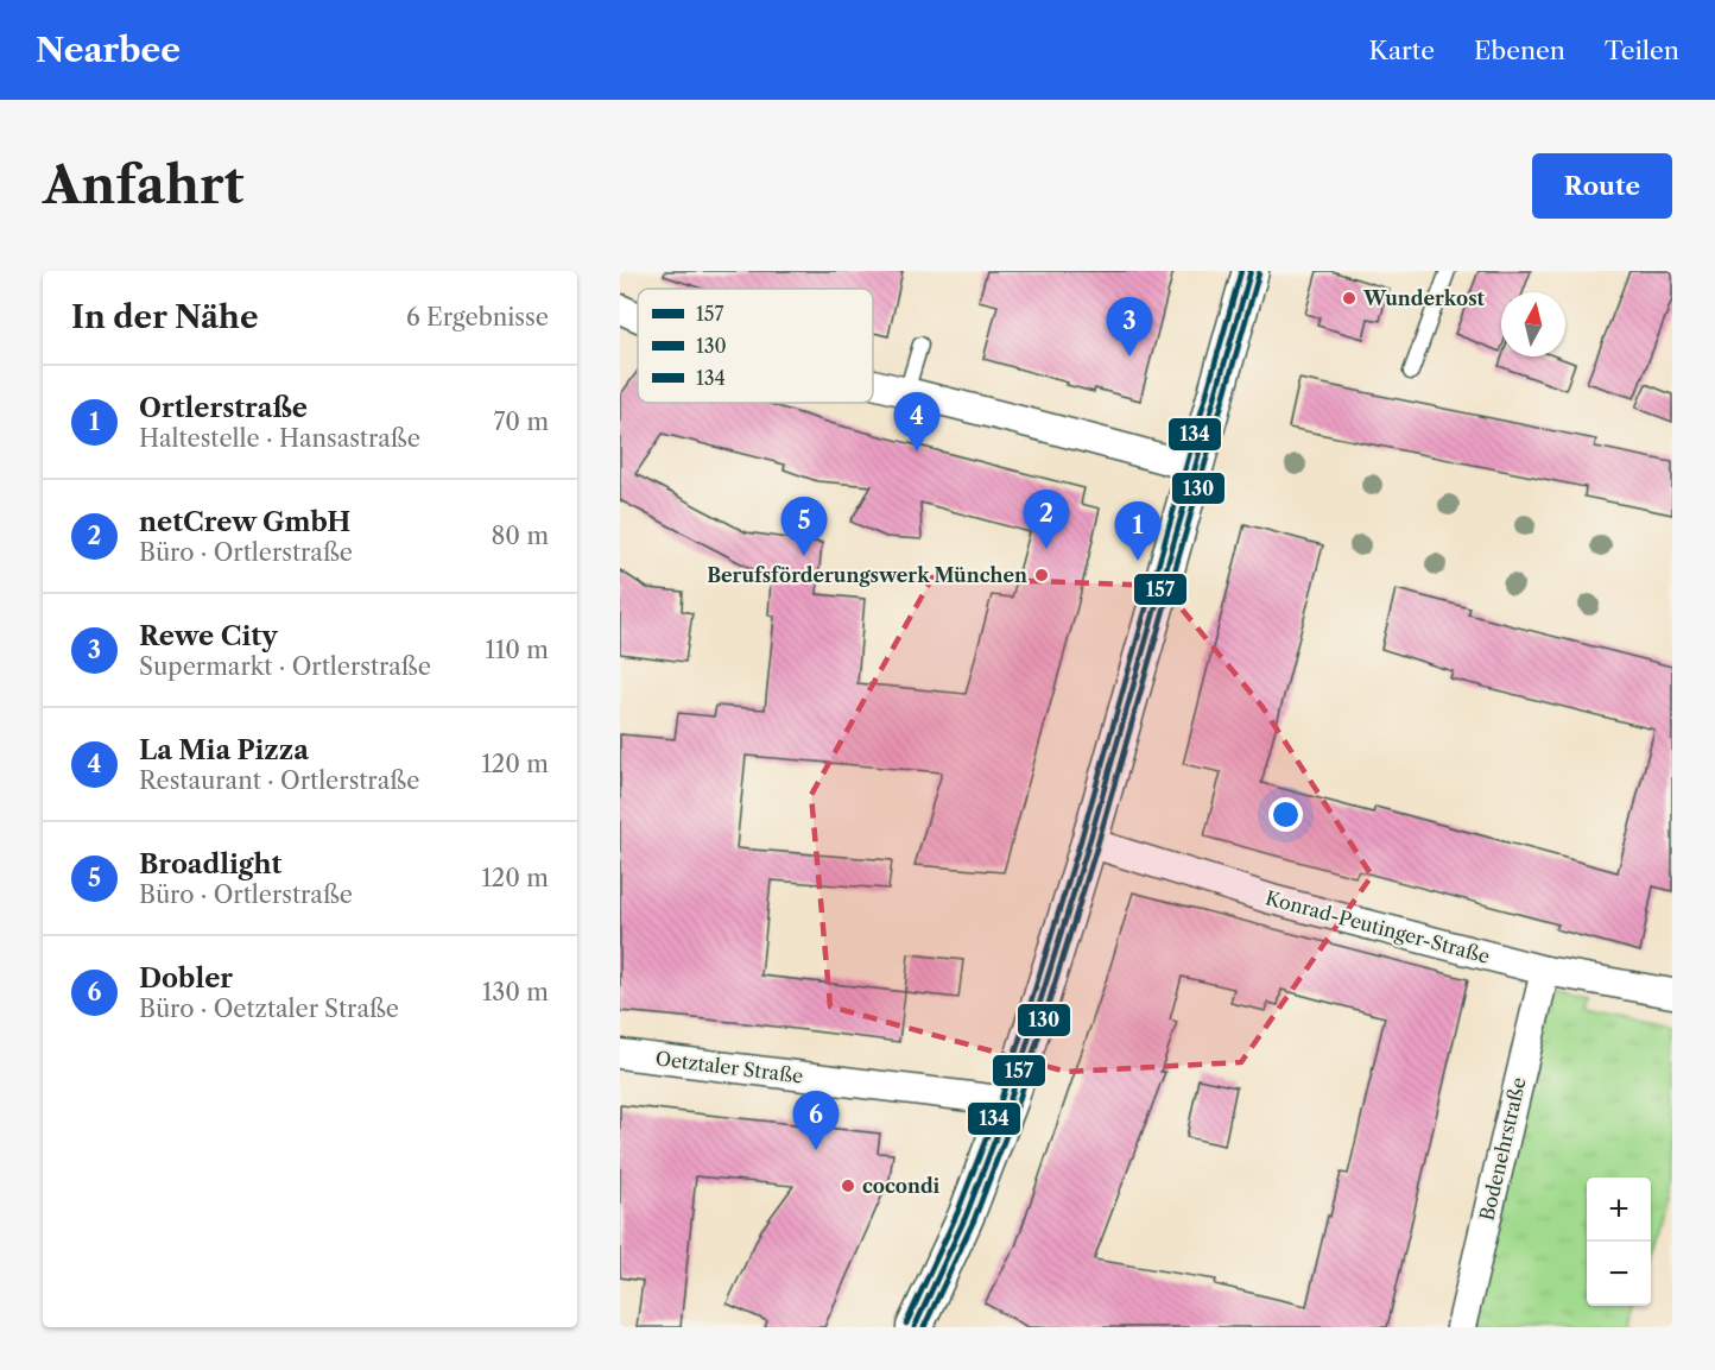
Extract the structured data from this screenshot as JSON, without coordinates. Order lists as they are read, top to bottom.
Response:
{
  "streets": {
    "street": ["Konrad-Peutinger-Straße", "Oetztaler Straße", "Bodenehrstraße"]
  },
  "crossings": [
    ["Konrad-Peutinger-Straße", "Bodenehrstraße"]
  ],
  "places": ["Wunderkost", "Berufsförderungswerk München", "cocondi"],
  "lines": ["transit line 157", "transit line 134", "transit line 130"],
  "legend": ["157", "130", "134"],
  "north": "top",
  "page": {
    "header": "Nearbee",
    "nav": ["Karte", "Ebenen", "Teilen"],
    "buttons": "Route",
    "title": "Anfahrt",
    "heading": ["In der Nähe", "6 Ergebnisse"],
    "pins": [
      "3",
      "4",
      "2",
      "5",
      "1",
      "6"
    ],
    "list": [
      {
        "mark": "1",
        "name": "Ortlerstraße",
        "note": "Haltestelle · Hansastraße",
        "value": "70 m"
      },
      {
        "mark": "2",
        "name": "netCrew GmbH",
        "note": "Büro · Ortlerstraße",
        "value": "80 m"
      },
      {
        "mark": "3",
        "name": "Rewe City",
        "note": "Supermarkt · Ortlerstraße",
        "value": "110 m"
      },
      {
        "mark": "4",
        "name": "La Mia Pizza",
        "note": "Restaurant · Ortlerstraße",
        "value": "120 m"
      },
      {
        "mark": "5",
        "name": "Broadlight",
        "note": "Büro · Ortlerstraße",
        "value": "120 m"
      },
      {
        "mark": "6",
        "name": "Dobler",
        "note": "Büro · Oetztaler Straße",
        "value": "130 m"
      }
    ],
    "map_buttons": ["+", "−"]
  }
}
